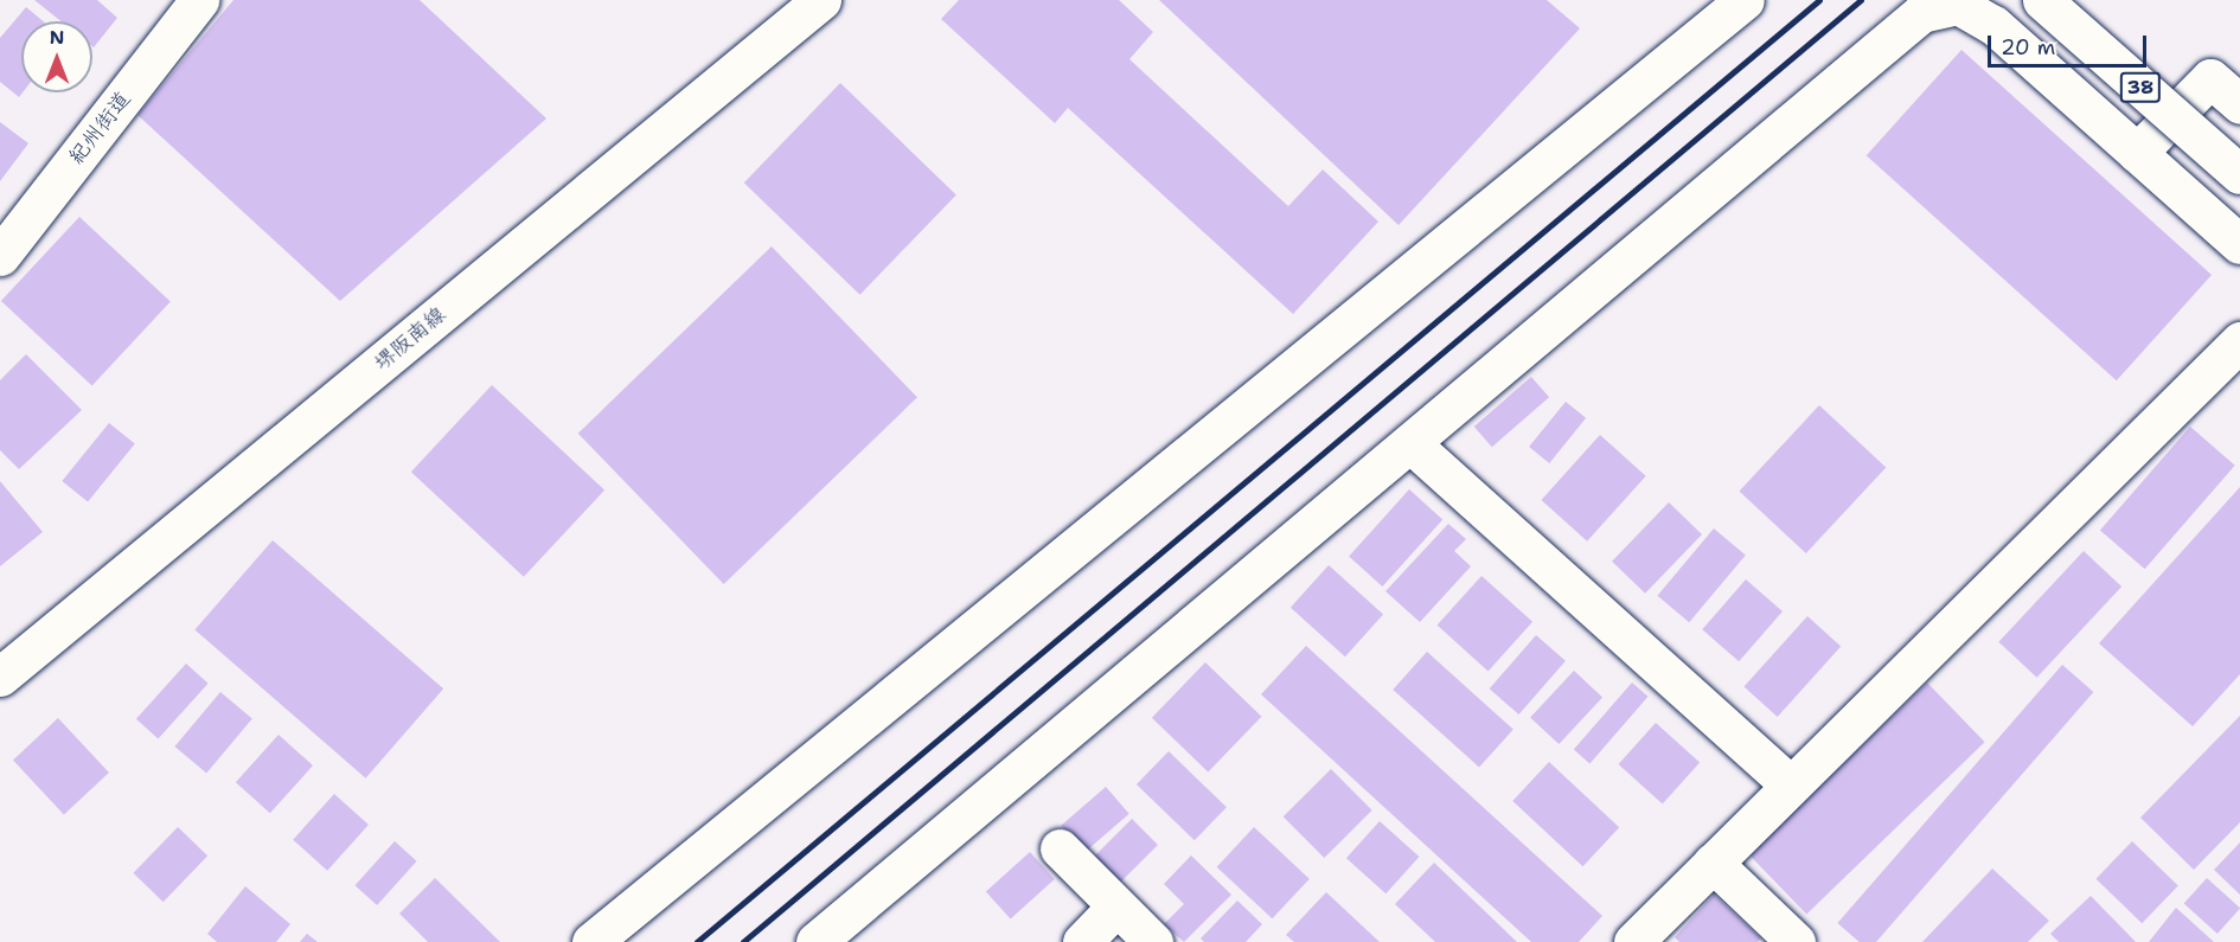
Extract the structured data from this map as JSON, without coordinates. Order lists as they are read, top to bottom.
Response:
{
  "streets": {
    "street": ["38", "紀州街道", "堺阪南線"]
  },
  "scale_bar": "20 m",
  "north": "top"
}
